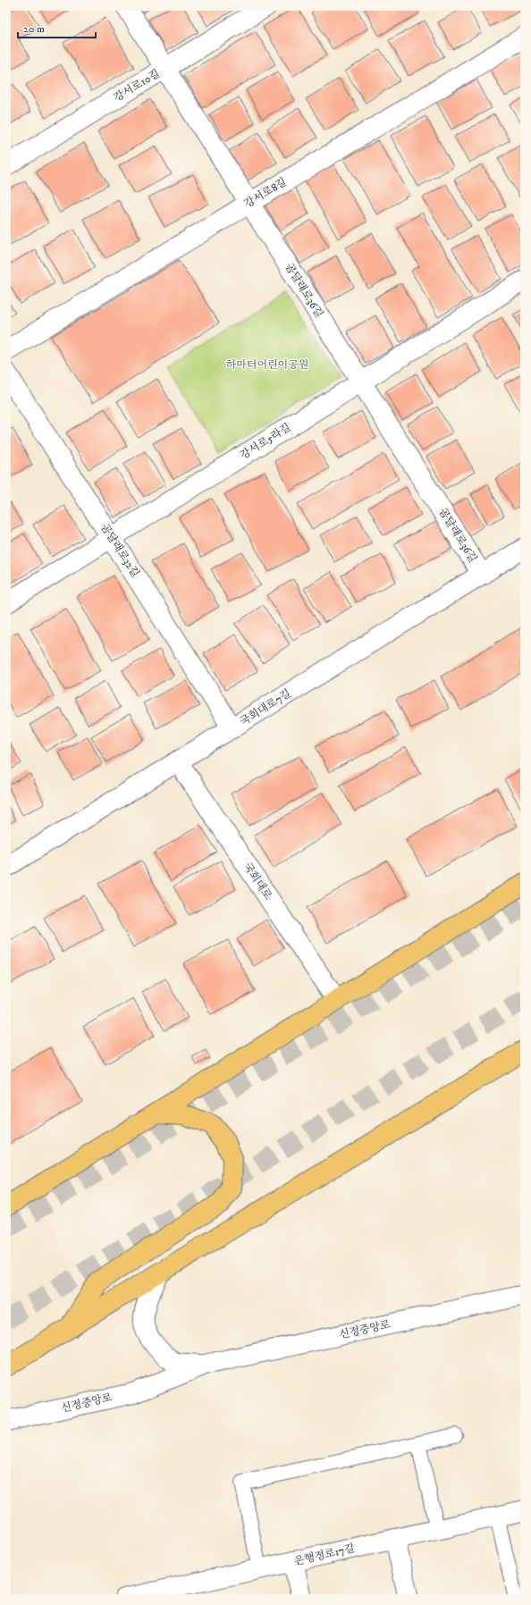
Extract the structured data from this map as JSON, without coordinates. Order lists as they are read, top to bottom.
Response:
{
  "streets": {
    "street": [
      "강서로10길",
      "강서로8길",
      "곰달래로36길",
      "강서로5라길",
      "곰달래로32길",
      "국회대로7길",
      "국회대로",
      "신정중앙로",
      "은행정로17길"
    ]
  },
  "crossings": [
    ["강서로10길", "곰달래로36길"],
    ["강서로8길", "곰달래로36길"],
    ["곰달래로36길", "강서로5라길"],
    ["곰달래로36길", "국회대로7길"],
    ["강서로5라길", "곰달래로32길"],
    ["곰달래로32길", "국회대로7길"],
    ["국회대로7길", "국회대로"]
  ],
  "parks": ["하마터어린이공원"],
  "scale_bar": "20 m"
}
